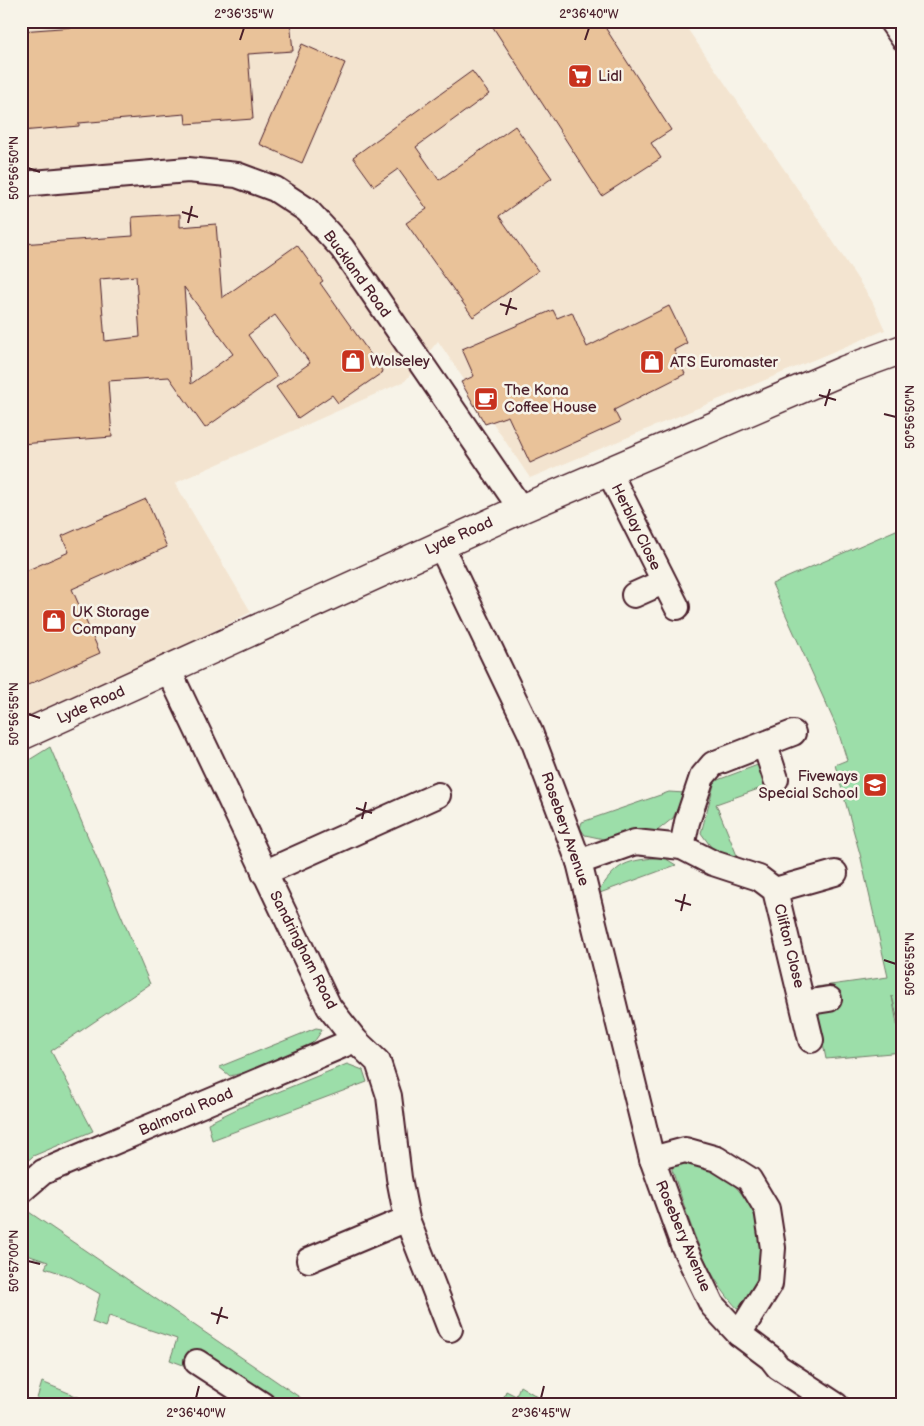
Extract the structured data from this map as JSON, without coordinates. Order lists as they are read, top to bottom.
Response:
{
  "streets": {
    "street": [
      "Buckland Road",
      "Herblay Close",
      "Lyde Road",
      "Rosebery Avenue",
      "Clifton Close",
      "Sandringham Road",
      "Balmoral Road"
    ]
  },
  "crossings": [
    ["Buckland Road", "Lyde Road"],
    ["Herblay Close", "Lyde Road"],
    ["Lyde Road", "Rosebery Avenue"],
    ["Lyde Road", "Sandringham Road"],
    ["Rosebery Avenue", "Clifton Close"],
    ["Sandringham Road", "Balmoral Road"]
  ],
  "places": {
    "supermarket": ["Lidl"],
    "shop": ["Wolseley", "ATS Euromaster", "UK Storage Company"],
    "cafe": ["The Kona Coffee House"],
    "school or university": ["Fiveways Special School"]
  },
  "coordinates": [
    "2°36'35\"W",
    "2°36'40\"W",
    "50°56'50\"N",
    "50°56'55\"N",
    "50°57'00\"N",
    "2°36'45\"W"
  ]
}
